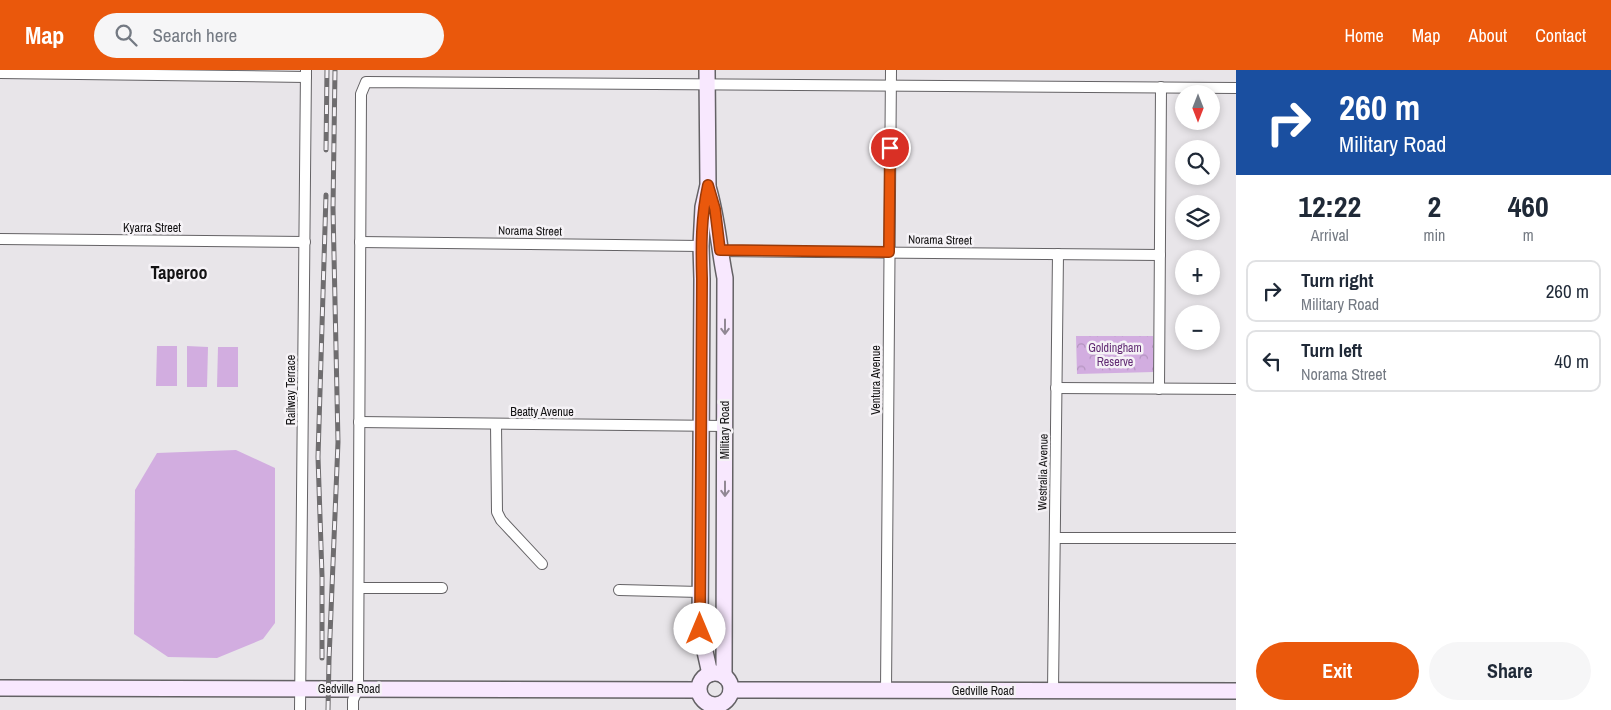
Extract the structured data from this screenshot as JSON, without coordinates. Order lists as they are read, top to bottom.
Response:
{
  "streets": {
    "street": [
      "Kyarra Street",
      "Norama Street",
      "Ventura Avenue",
      "Railway Terrace",
      "Beatty Avenue",
      "Military Road",
      "Westralia Avenue",
      "Gedville Road"
    ]
  },
  "crossings": [
    ["Kyarra Street", "Railway Terrace"],
    ["Norama Street", "Ventura Avenue"],
    ["Norama Street", "Military Road"],
    ["Norama Street", "Westralia Avenue"],
    ["Ventura Avenue", "Gedville Road"],
    ["Railway Terrace", "Gedville Road"],
    ["Beatty Avenue", "Military Road"],
    ["Military Road", "Gedville Road"],
    ["Westralia Avenue", "Gedville Road"]
  ],
  "districts": ["Taperoo"],
  "parks": ["Goldingham Reserve"],
  "north": "bottom",
  "page": {
    "header": "Map",
    "search": "Search here",
    "nav": [
      "Home",
      "Map",
      "About",
      "Contact"
    ],
    "turn": ["260 m", "Military Road"],
    "map_buttons": ["+", "−"],
    "eta": [
      "12:22",
      "Arrival",
      "2",
      "min",
      "460",
      "m"
    ],
    "list": [
      {
        "name": "Turn right",
        "note": "Military Road",
        "value": "260 m"
      },
      {
        "name": "Turn left",
        "note": "Norama Street",
        "value": "40 m"
      }
    ],
    "buttons": ["Exit", "Share"]
  }
}
